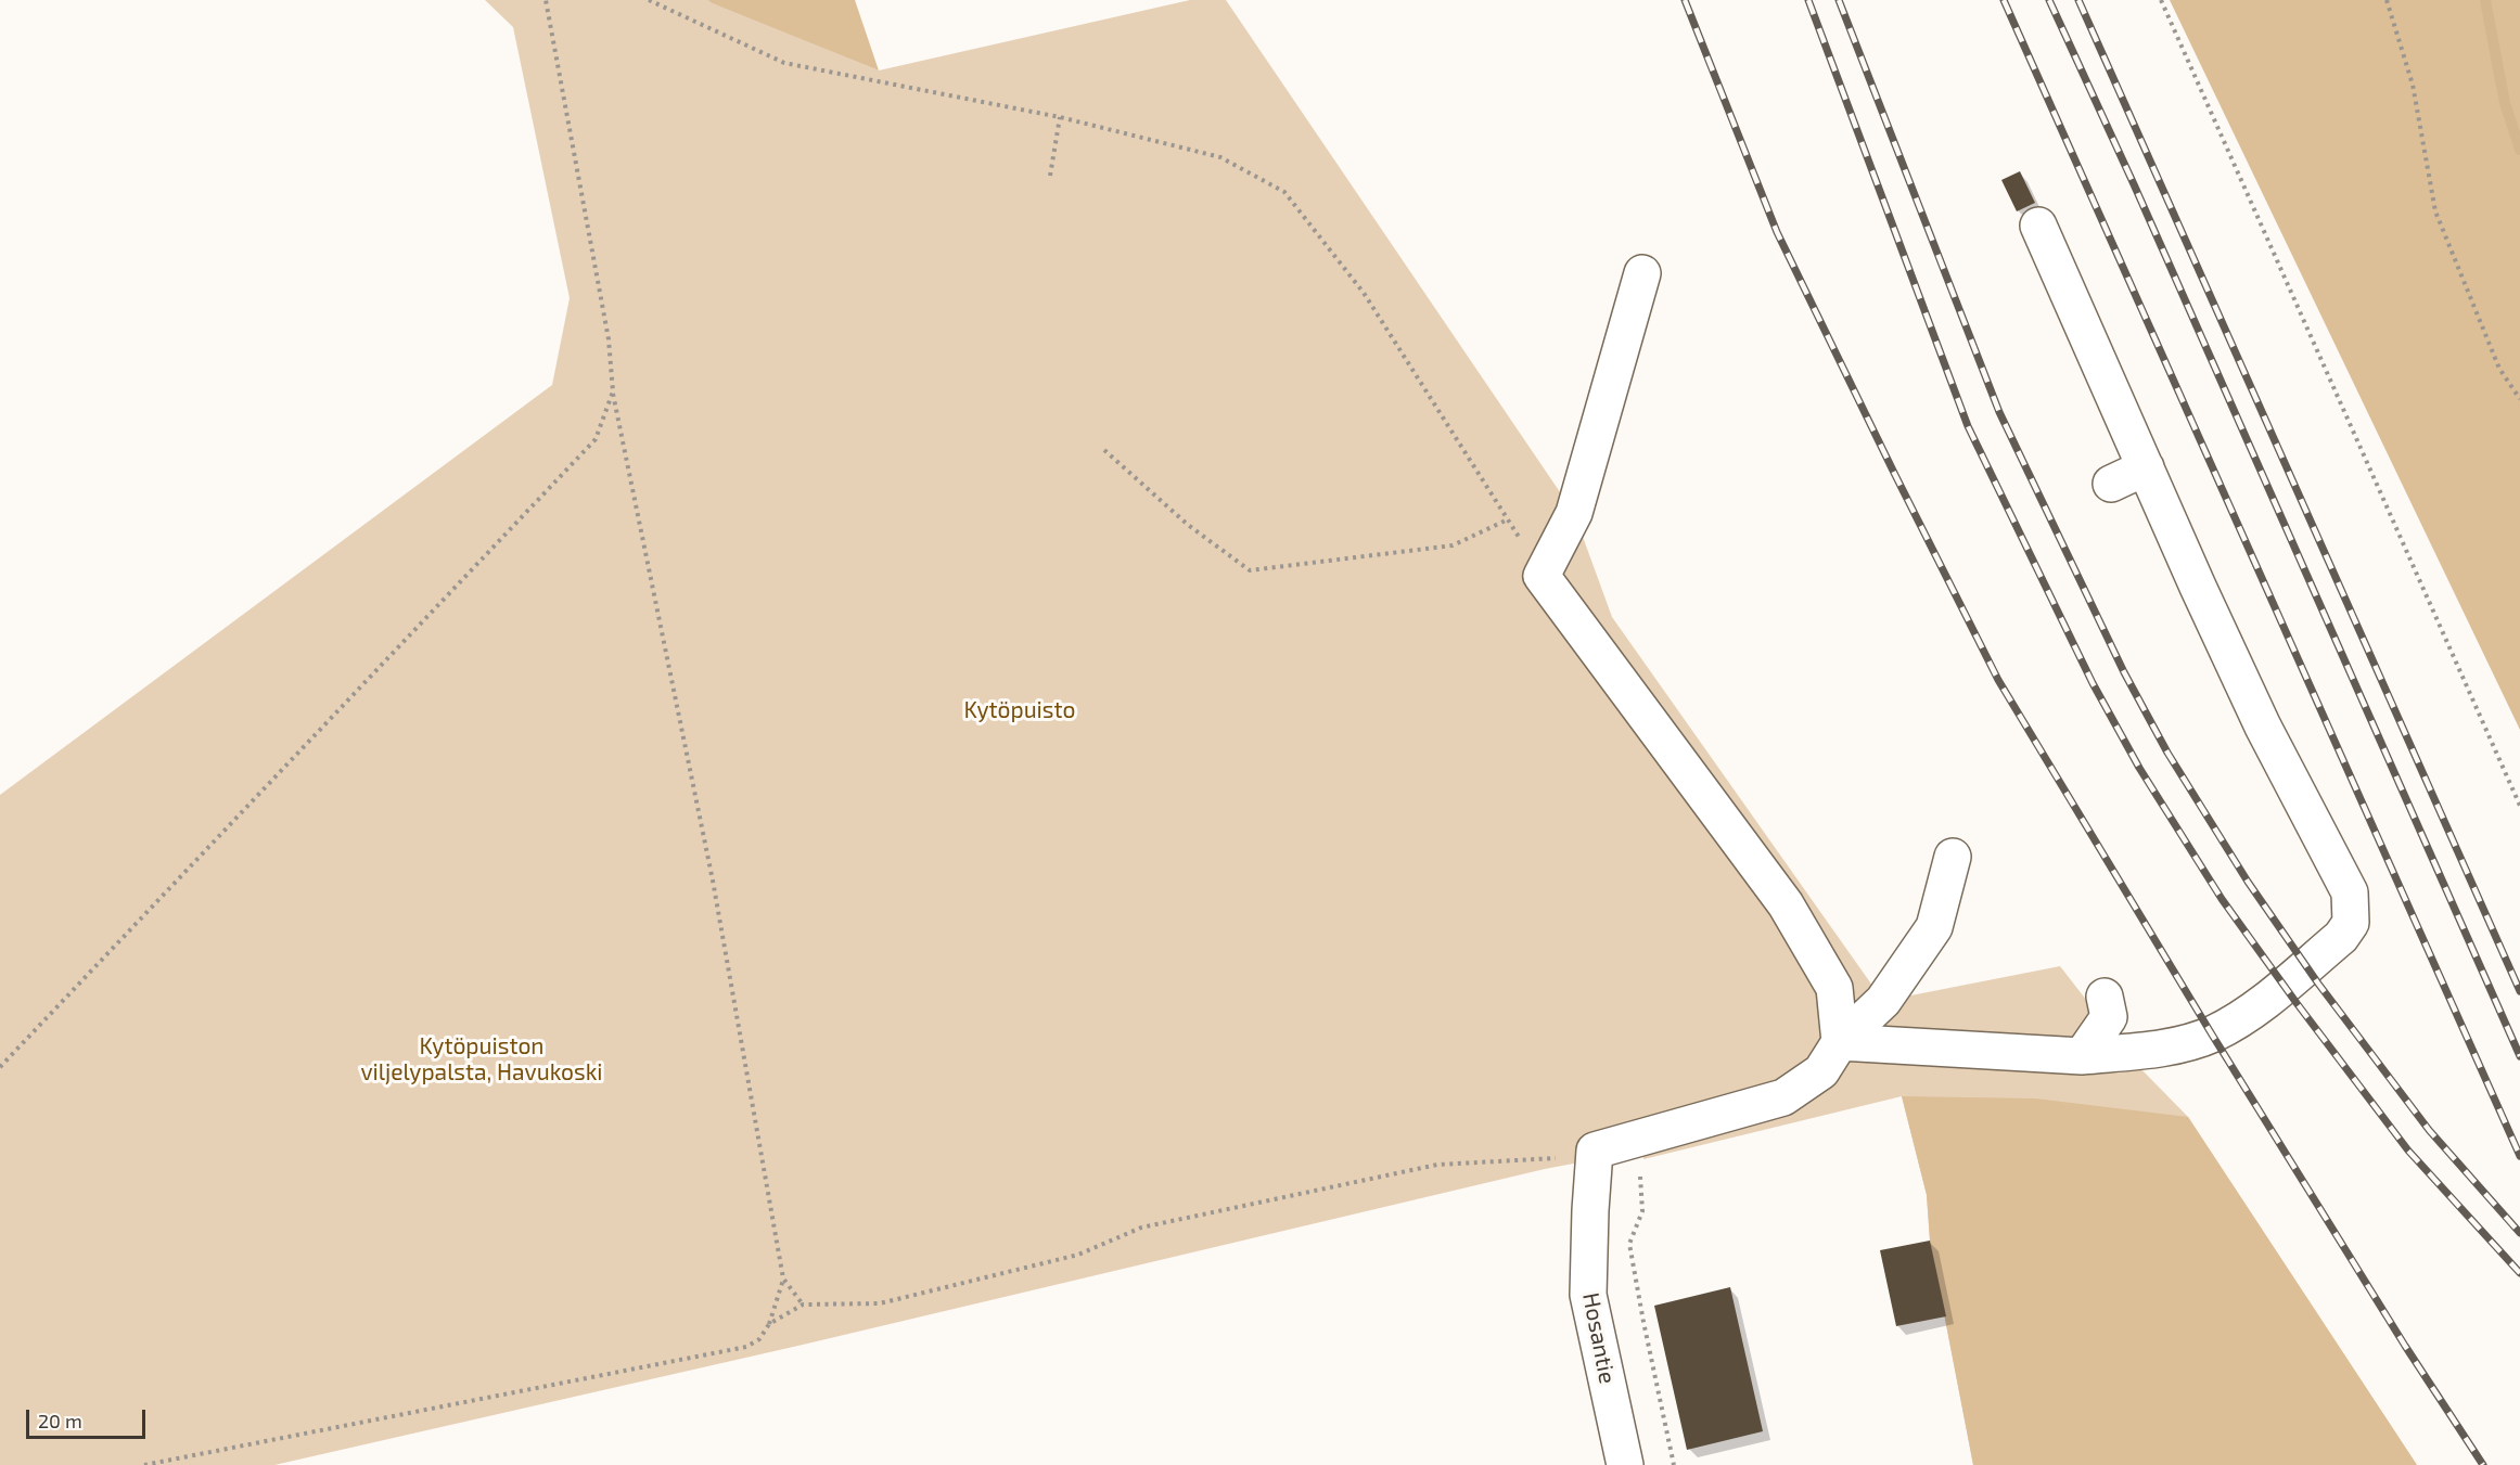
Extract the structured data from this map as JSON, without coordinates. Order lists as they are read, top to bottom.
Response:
{
  "streets": {
    "street": ["Hosantie"]
  },
  "parks": ["Kytöpuisto", "Kytöpuiston viljelypalsta, Havukoski"],
  "scale_bar": "20 m"
}
